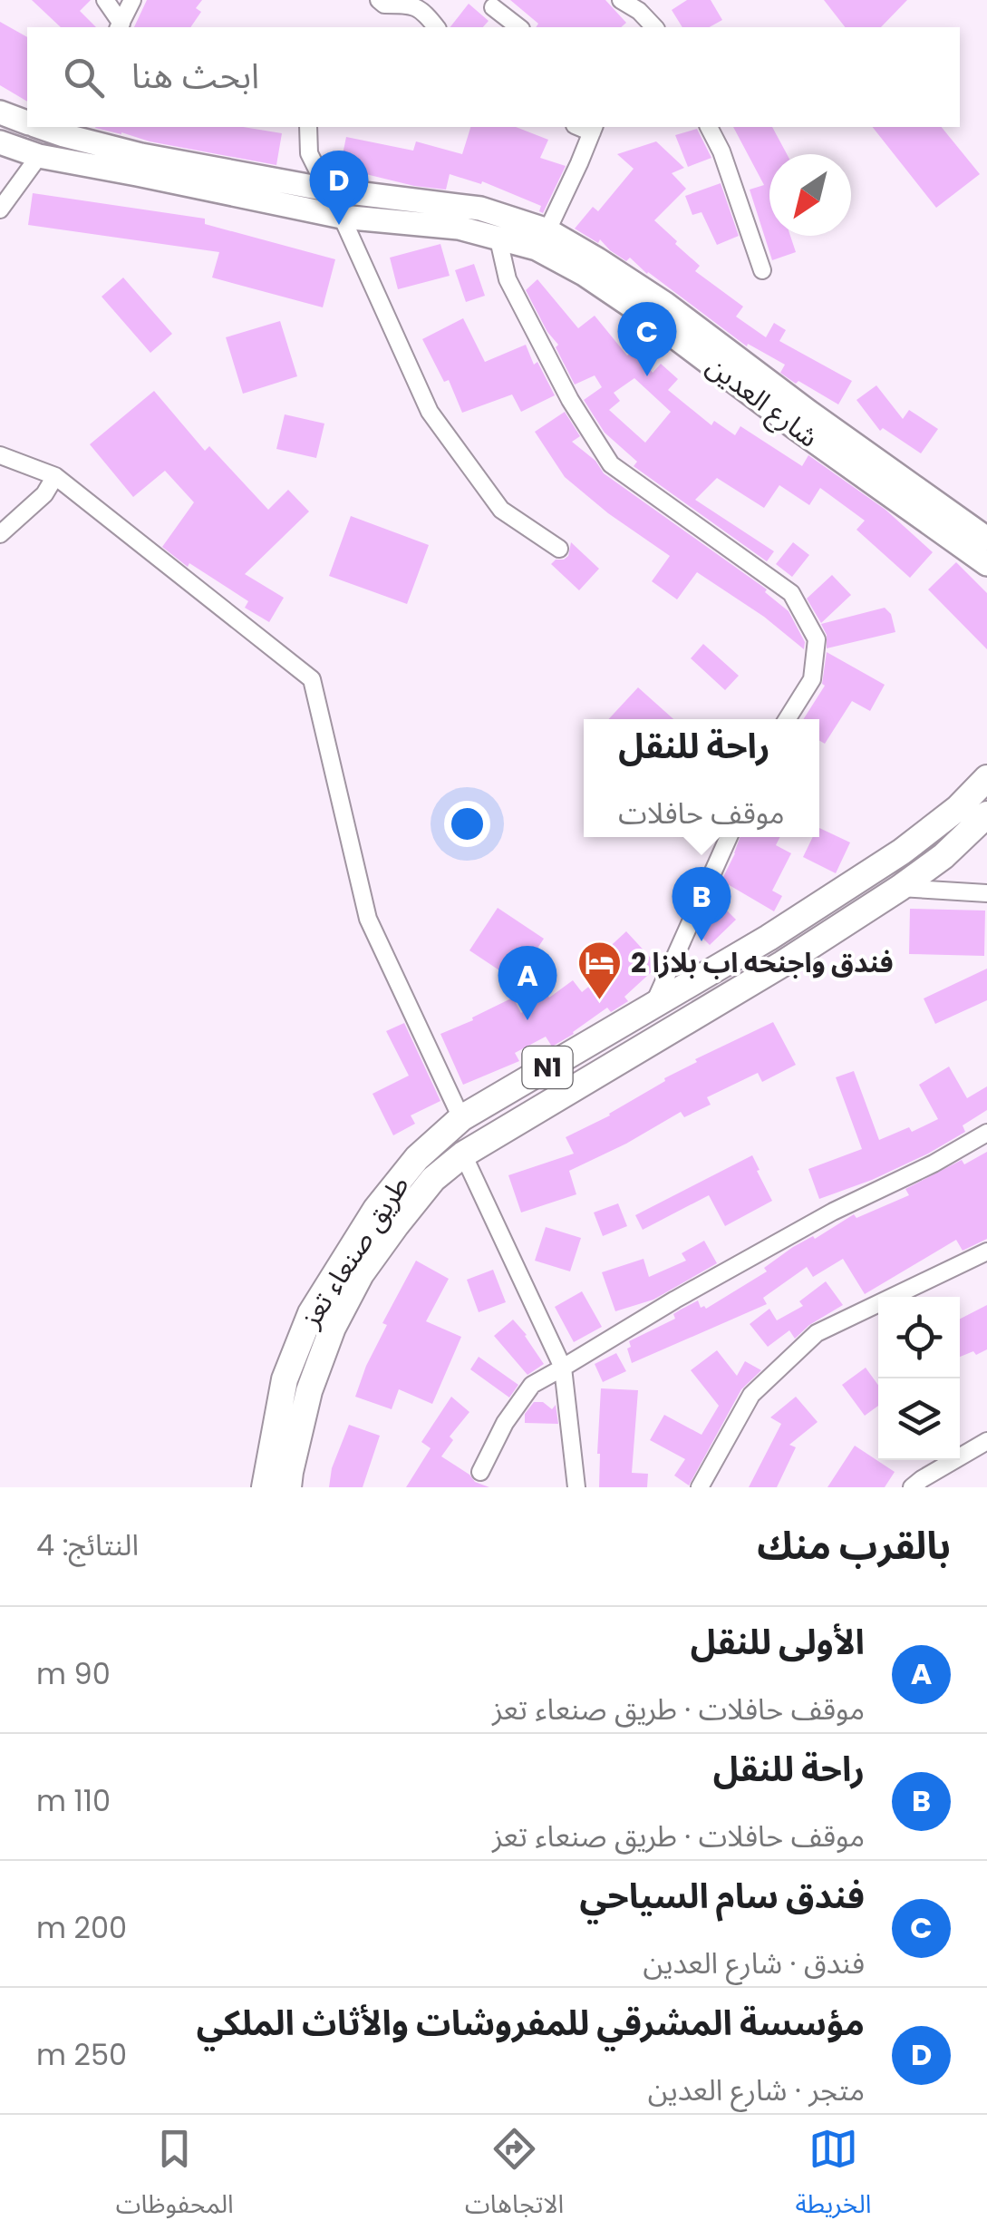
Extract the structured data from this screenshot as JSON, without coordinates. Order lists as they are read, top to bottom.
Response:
{
  "streets": {
    "highway": ["N1", "طريق صنعاء تعز"],
    "main road": ["شارع العدين"]
  },
  "places": {
    "hotel": ["فندق واجنحه اب بلازا 2"]
  },
  "north": "bottom left",
  "page": {
    "search": "ابحث هنا",
    "pins": [
      "D",
      "C",
      "B",
      "A"
    ],
    "popup": ["راحة للنقل", "موقف حافلات"],
    "heading": ["بالقرب منك", "النتائج: 4"],
    "list": [
      {
        "mark": "A",
        "name": "الأولى للنقل",
        "note": "موقف حافلات · طريق صنعاء تعز",
        "value": "90 m"
      },
      {
        "mark": "B",
        "name": "راحة للنقل",
        "note": "موقف حافلات · طريق صنعاء تعز",
        "value": "110 m"
      },
      {
        "mark": "C",
        "name": "فندق سام السياحي",
        "note": "فندق · شارع العدين",
        "value": "200 m"
      },
      {
        "mark": "D",
        "name": "مؤسسة المشرقي للمفروشات والأثاث الملكي",
        "note": "متجر · شارع العدين",
        "value": "250 m"
      }
    ],
    "nav": ["الخريطة", "الاتجاهات", "المحفوظات"]
  }
}
